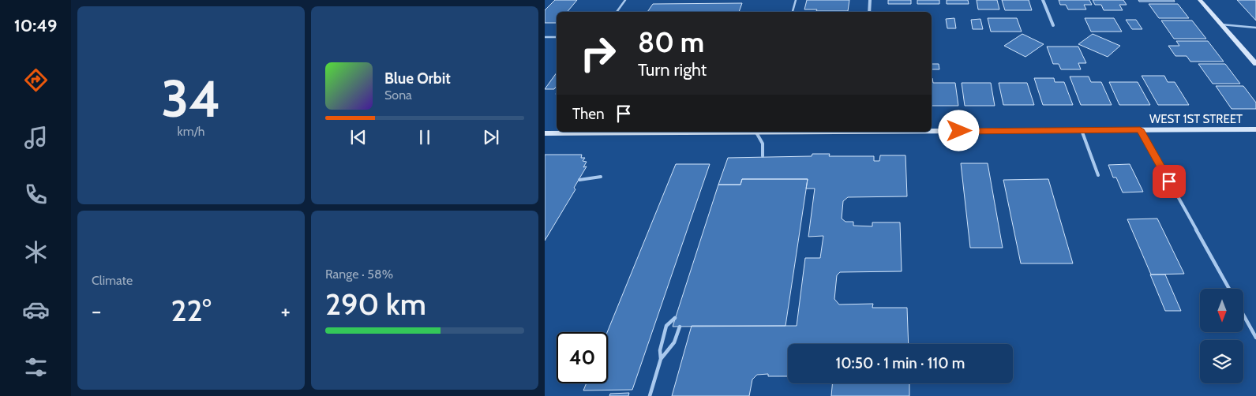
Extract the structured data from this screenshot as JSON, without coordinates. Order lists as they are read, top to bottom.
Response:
{
  "streets": {
    "street": ["WEST 1ST STREET"]
  },
  "north": "bottom",
  "page": {
    "tabs": "10:49",
    "tile": [
      ["34", "km/h"],
      "Climate",
      ["Range · 58%", "290 km"]
    ],
    "turn": ["80 m", "Turn right"],
    "song": ["Blue Orbit", "Sona"],
    "then": "Then",
    "heat": ["−", "22°", "+"],
    "limit": "40",
    "trip": "10:50 · 1 min · 110 m"
  }
}
